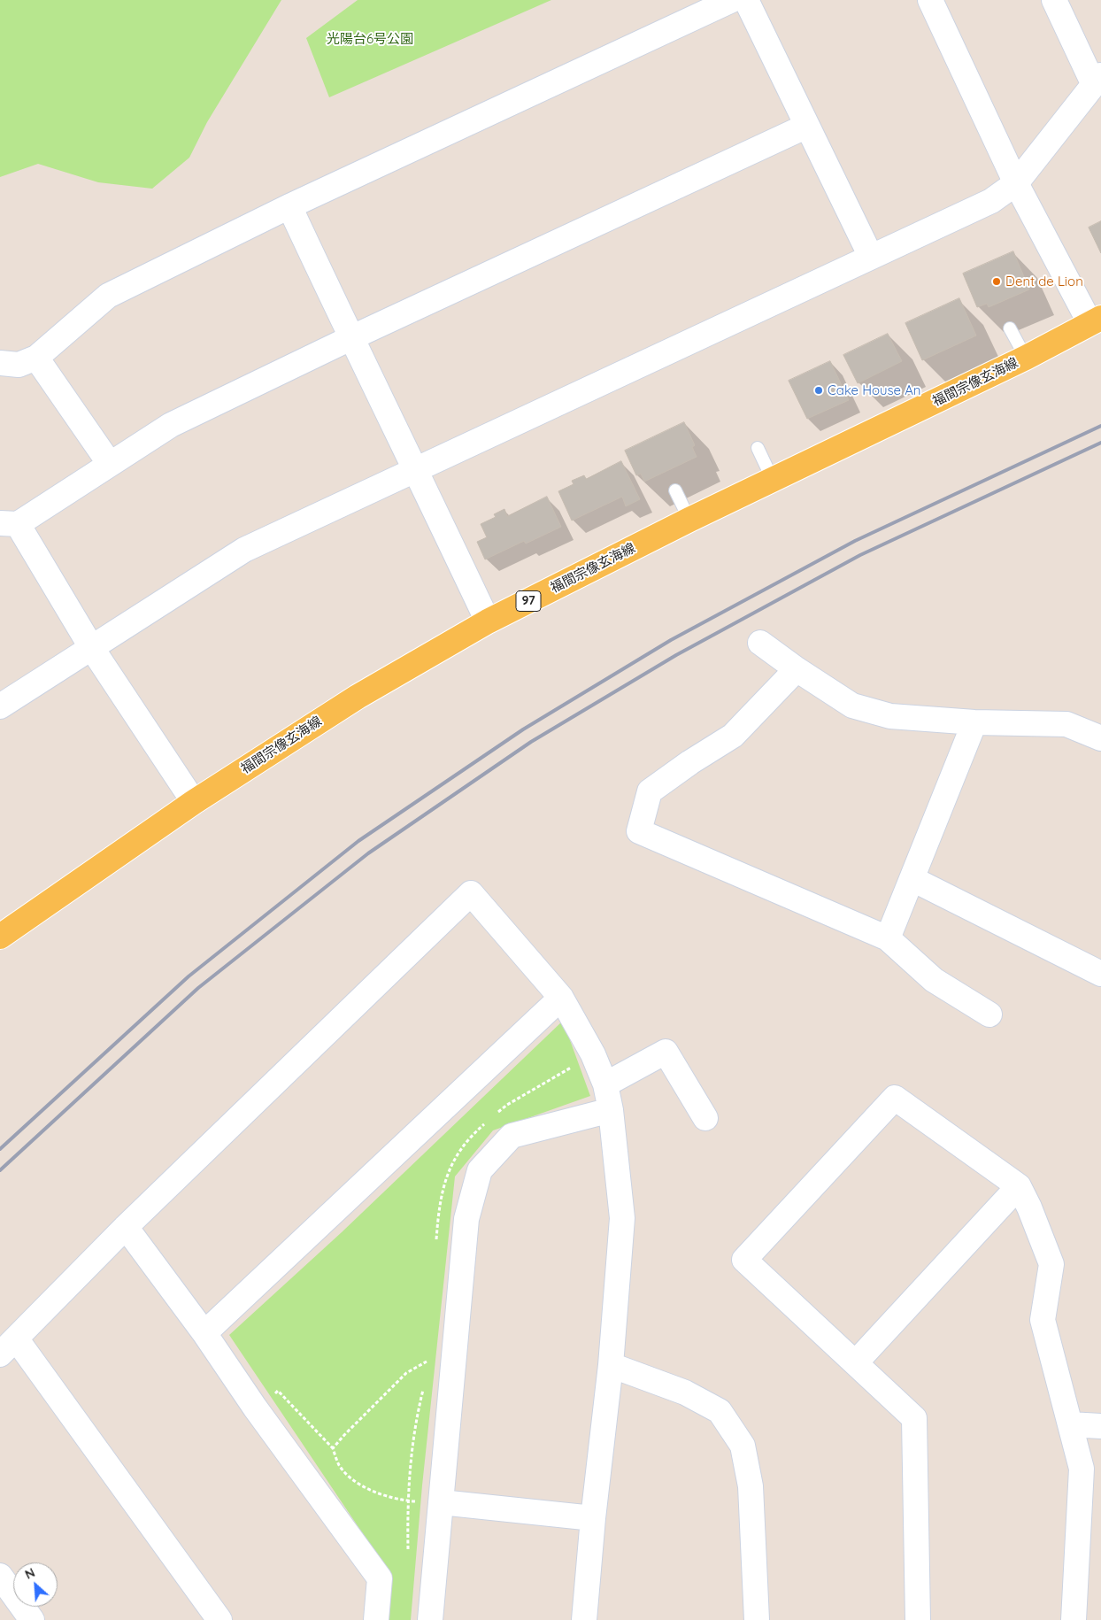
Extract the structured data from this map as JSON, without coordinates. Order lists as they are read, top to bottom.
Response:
{
  "streets": {
    "main road": ["福間宗像玄海線", "97"]
  },
  "parks": ["光陽台6号公園"],
  "places": ["Dent de Lion", "Cake House An"],
  "north": "top left"
}
